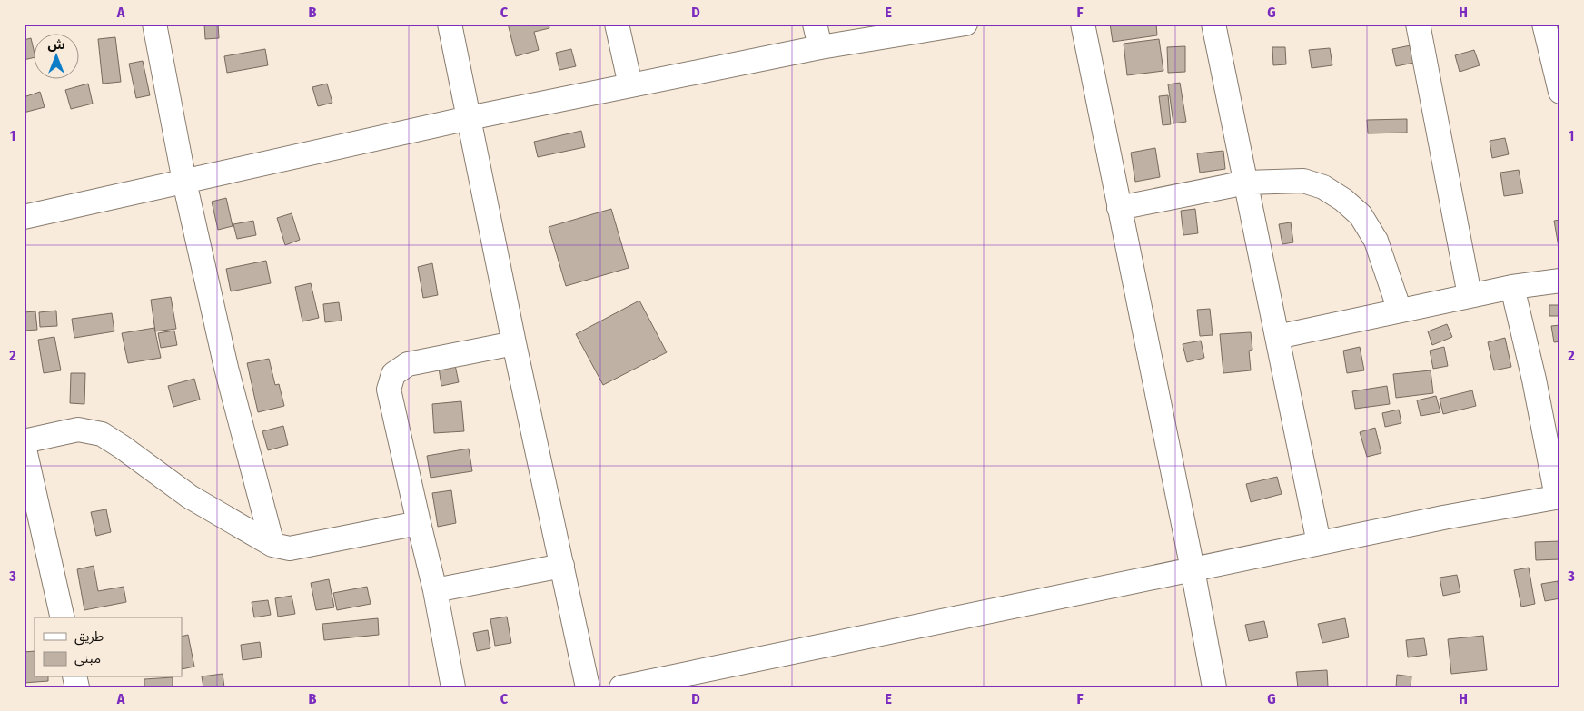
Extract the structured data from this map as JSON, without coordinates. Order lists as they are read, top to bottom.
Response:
{
  "legend": ["طريق", "مبنى"],
  "north": "top",
  "grid": {
    "columns": [
      "A",
      "B",
      "C",
      "D",
      "E",
      "F",
      "G",
      "H"
    ],
    "rows": ["1", "2", "3"]
  }
}
